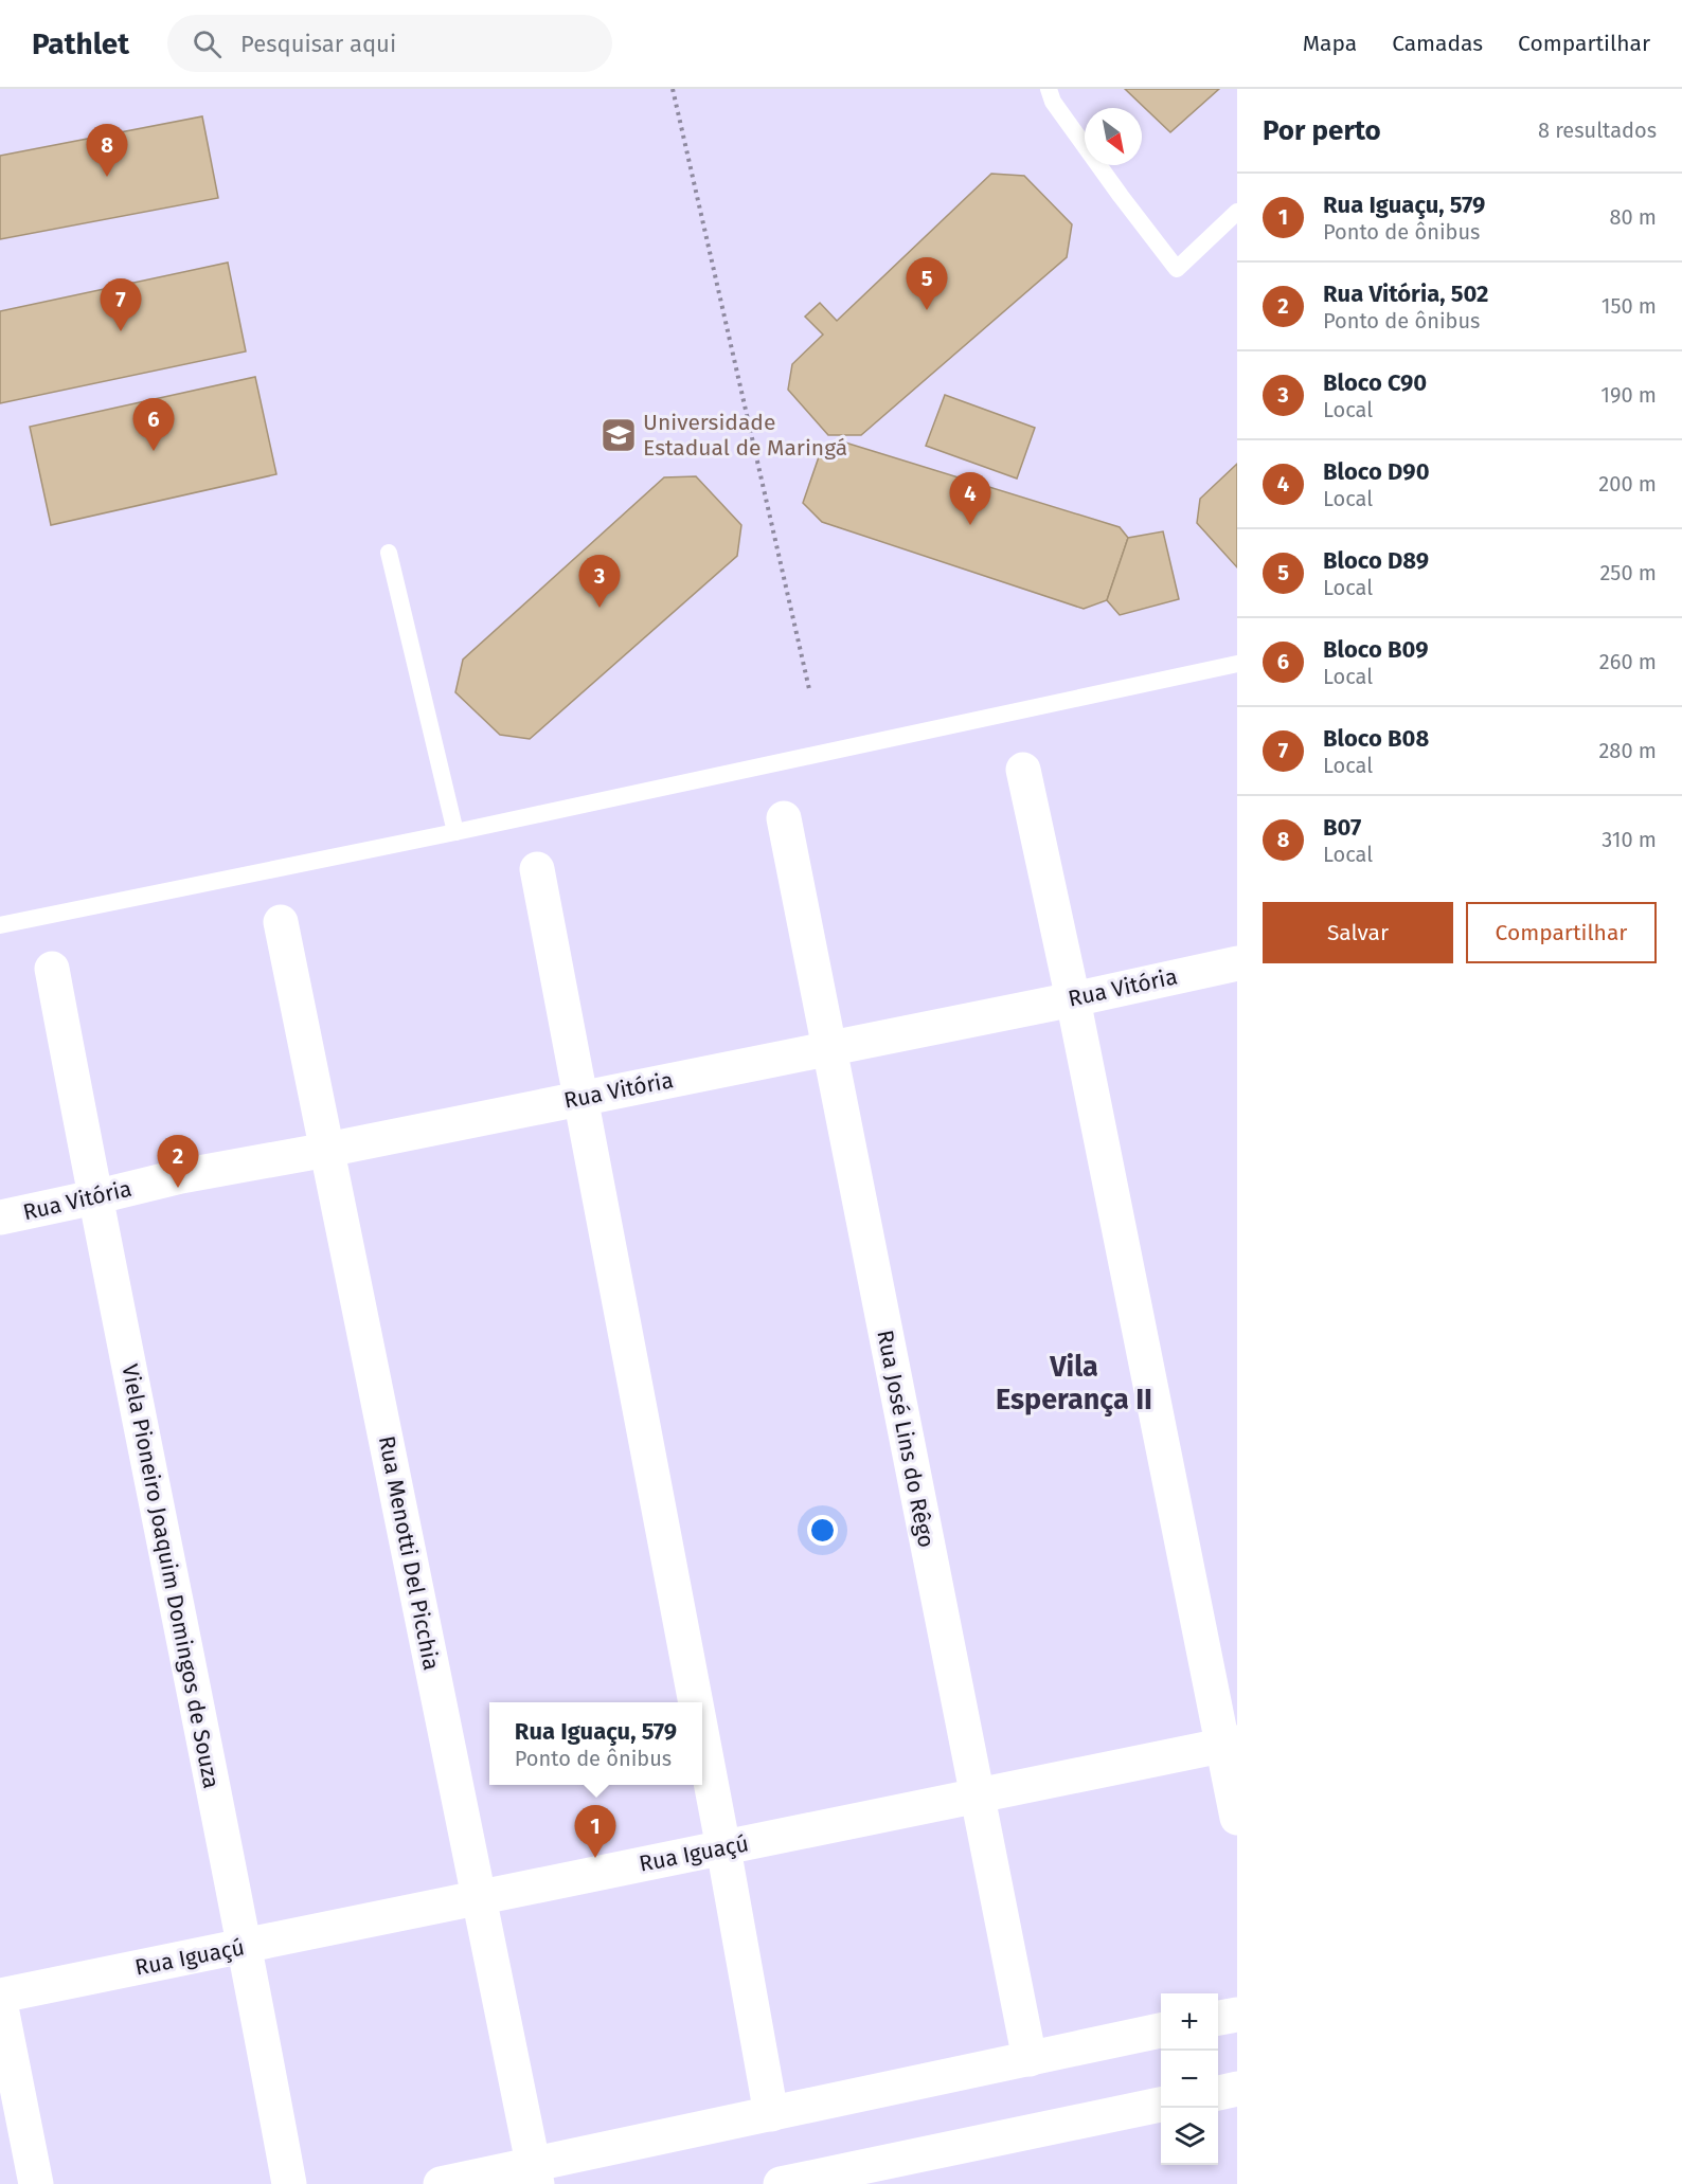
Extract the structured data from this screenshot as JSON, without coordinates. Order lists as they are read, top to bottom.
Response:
{
  "streets": {
    "street": [
      "Rua Vitória",
      "Rua José Lins do Rêgo",
      "Rua Menotti Del Picchia",
      "Viela Pioneiro Joaquim Domingos de Souza",
      "Rua Iguaçú"
    ]
  },
  "crossings": [
    ["Rua Vitória", "Rua José Lins do Rêgo"],
    ["Rua Vitória", "Rua Menotti Del Picchia"],
    ["Rua Vitória", "Viela Pioneiro Joaquim Domingos de Souza"],
    ["Rua José Lins do Rêgo", "Rua Iguaçú"],
    ["Rua Menotti Del Picchia", "Rua Iguaçú"],
    ["Viela Pioneiro Joaquim Domingos de Souza", "Rua Iguaçú"]
  ],
  "districts": ["Vila Esperança II"],
  "places": {
    "school or university": ["Universidade Estadual de Maringá"]
  },
  "north": "bottom right",
  "page": {
    "header": "Pathlet",
    "search": "Pesquisar aqui",
    "nav": ["Mapa", "Camadas", "Compartilhar"],
    "heading": ["Por perto", "8 resultados"],
    "pins": [
      "8",
      "5",
      "7",
      "6",
      "4",
      "3",
      "2",
      "1"
    ],
    "list": [
      {
        "mark": "1",
        "name": "Rua Iguaçu, 579",
        "note": "Ponto de ônibus",
        "value": "80 m"
      },
      {
        "mark": "2",
        "name": "Rua Vitória, 502",
        "note": "Ponto de ônibus",
        "value": "150 m"
      },
      {
        "mark": "3",
        "name": "Bloco C90",
        "note": "Local",
        "value": "190 m"
      },
      {
        "mark": "4",
        "name": "Bloco D90",
        "note": "Local",
        "value": "200 m"
      },
      {
        "mark": "5",
        "name": "Bloco D89",
        "note": "Local",
        "value": "250 m"
      },
      {
        "mark": "6",
        "name": "Bloco B09",
        "note": "Local",
        "value": "260 m"
      },
      {
        "mark": "7",
        "name": "Bloco B08",
        "note": "Local",
        "value": "280 m"
      },
      {
        "mark": "8",
        "name": "B07",
        "note": "Local",
        "value": "310 m"
      }
    ],
    "buttons": ["Salvar", "Compartilhar"],
    "popup": ["Rua Iguaçu, 579", "Ponto de ônibus"],
    "map_buttons": ["+", "−"]
  }
}
